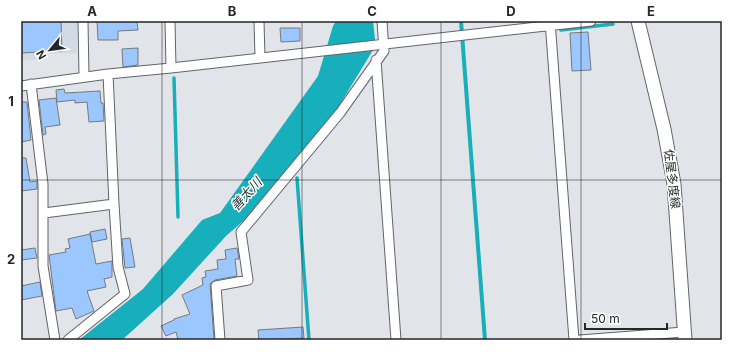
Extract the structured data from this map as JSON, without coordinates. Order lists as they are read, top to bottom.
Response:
{
  "streets": {
    "main road": ["佐屋多度線"]
  },
  "water": ["善太川"],
  "scale_bar": "50 m",
  "north": "bottom left",
  "grid": {
    "columns": [
      "A",
      "B",
      "C",
      "D",
      "E"
    ],
    "rows": ["1", "2"]
  }
}
